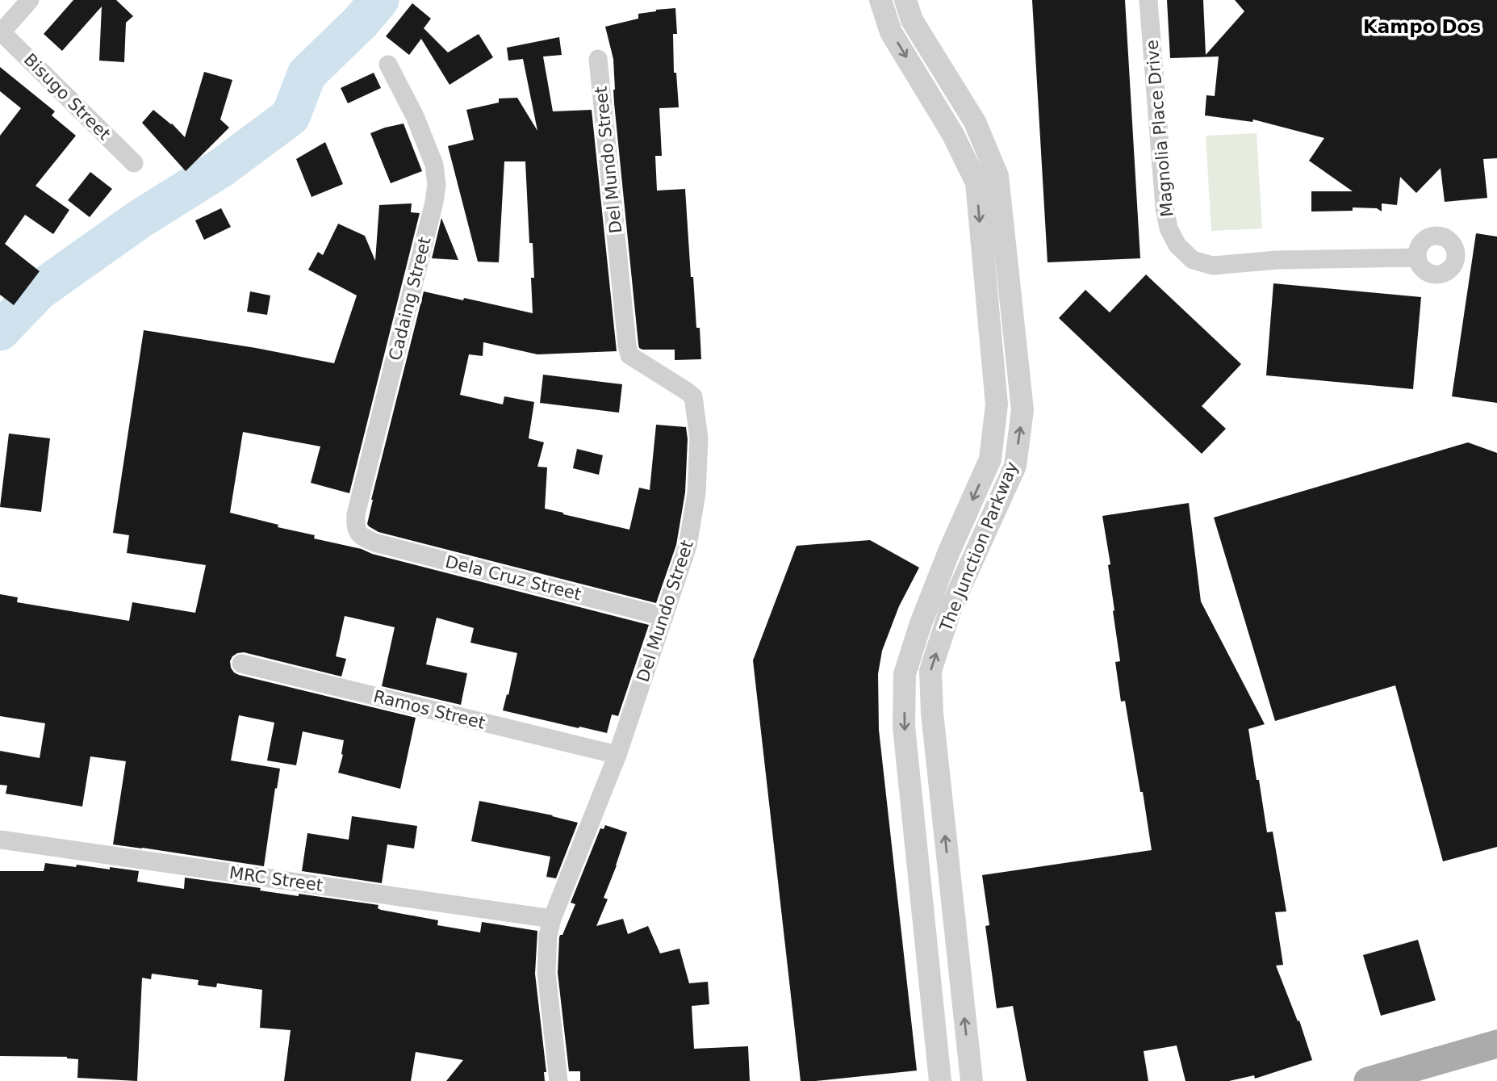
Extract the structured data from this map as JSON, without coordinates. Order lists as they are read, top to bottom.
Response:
{
  "streets": {
    "street": [
      "Bisugo Street",
      "Magnolia Place Drive",
      "Del Mundo Street",
      "Cadaing Street",
      "The Junction Parkway",
      "Dela Cruz Street",
      "Ramos Street",
      "MRC Street"
    ]
  },
  "crossings": [
    ["Del Mundo Street", "Dela Cruz Street"],
    ["Del Mundo Street", "Ramos Street"],
    ["Del Mundo Street", "MRC Street"],
    ["Cadaing Street", "Dela Cruz Street"]
  ],
  "districts": ["Kampo Dos"]
}
